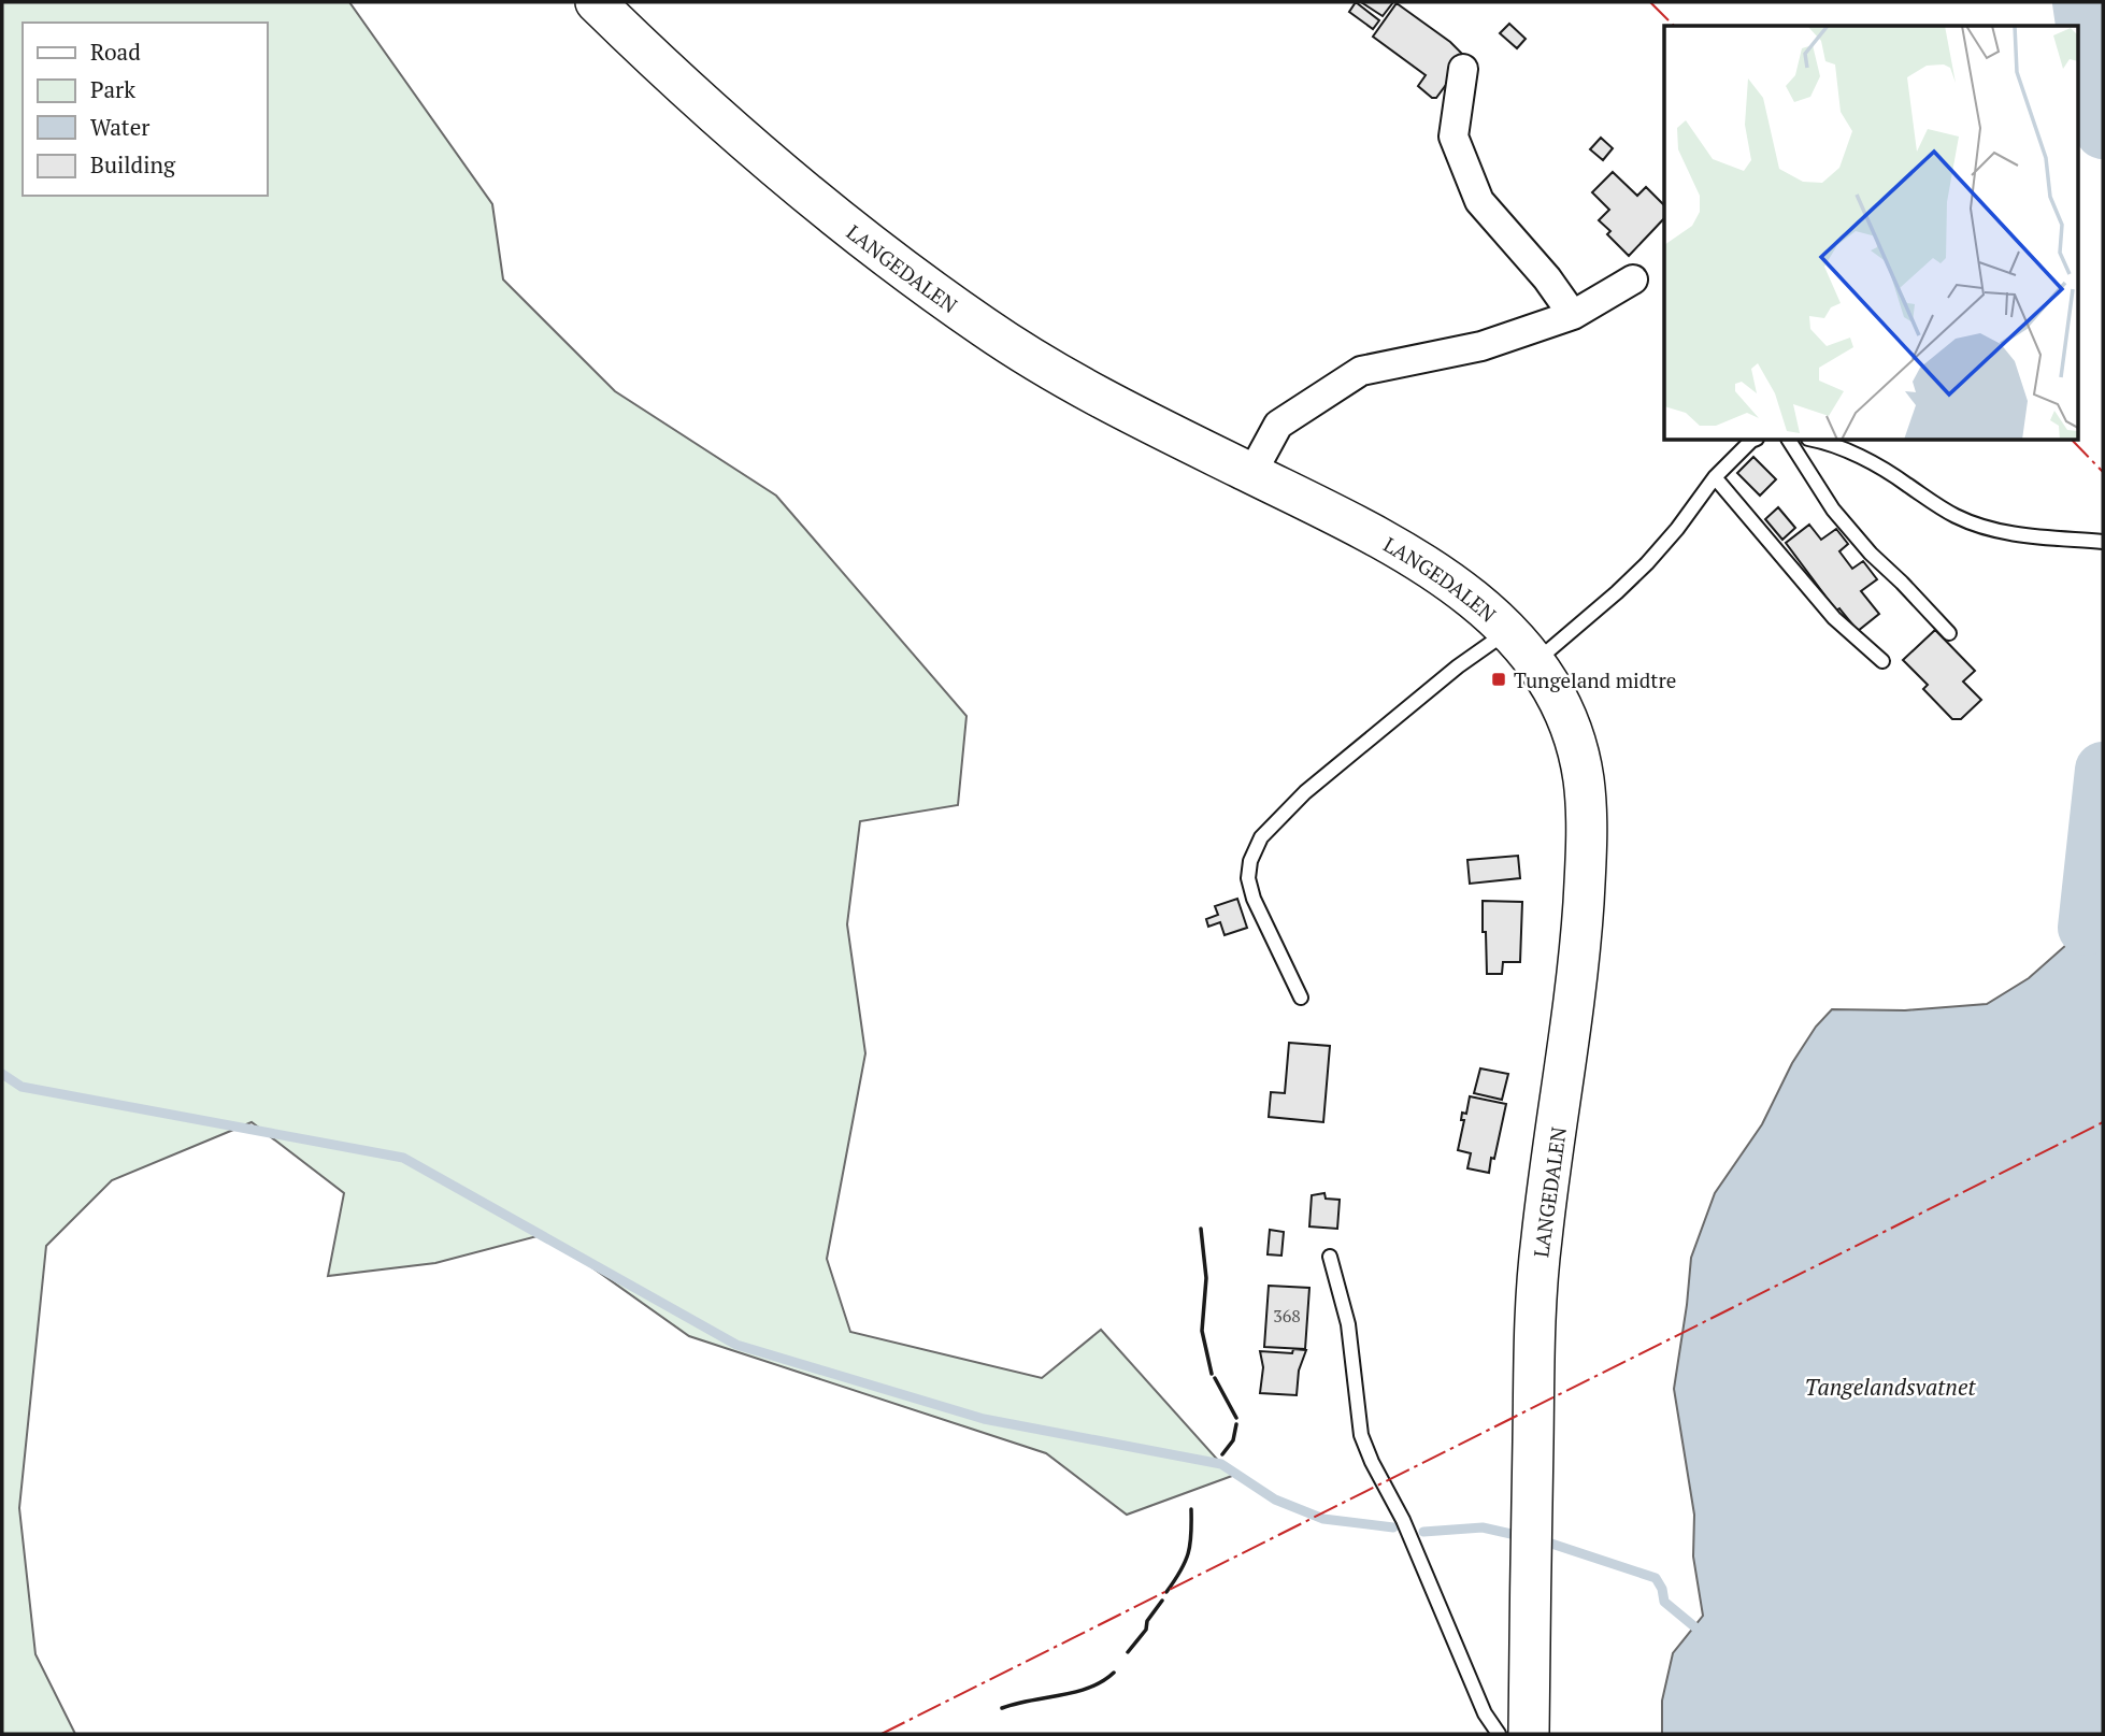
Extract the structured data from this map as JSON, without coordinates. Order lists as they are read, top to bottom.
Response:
{
  "streets": {
    "main road": ["LANGEDALEN"]
  },
  "water": ["Tangelandsvatnet"],
  "places": {
    "transit": ["Tungeland midtre"]
  },
  "house_numbers": ["368"],
  "legend": [
    "Road",
    "Park",
    "Water",
    "Building"
  ]
}
